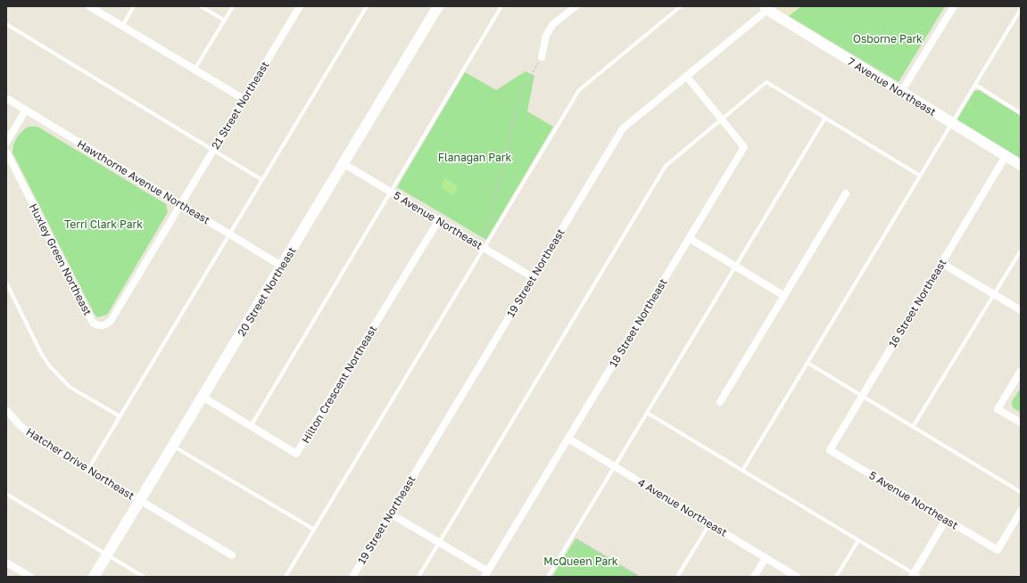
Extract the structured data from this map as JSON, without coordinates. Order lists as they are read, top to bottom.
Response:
{
  "streets": {
    "street": [
      "7 Avenue Northeast",
      "21 Street Northeast",
      "Hawthorne Avenue Northeast",
      "5 Avenue Northeast",
      "Huxley Green Northeast",
      "19 Street Northeast",
      "20 Street Northeast",
      "16 Street Northeast",
      "18 Street Northeast",
      "Hilton Crescent Northeast",
      "Hatcher Drive Northeast",
      "4 Avenue Northeast"
    ]
  },
  "crossings": [
    ["7 Avenue Northeast", "19 Street Northeast"],
    ["7 Avenue Northeast", "16 Street Northeast"],
    ["21 Street Northeast", "Hawthorne Avenue Northeast"],
    ["21 Street Northeast", "Huxley Green Northeast"],
    ["Hawthorne Avenue Northeast", "Huxley Green Northeast"],
    ["Hawthorne Avenue Northeast", "20 Street Northeast"],
    ["5 Avenue Northeast", "19 Street Northeast"],
    ["5 Avenue Northeast", "20 Street Northeast"],
    ["5 Avenue Northeast", "16 Street Northeast"],
    ["5 Avenue Northeast", "Hilton Crescent Northeast"],
    ["19 Street Northeast", "18 Street Northeast"],
    ["20 Street Northeast", "Hilton Crescent Northeast"],
    ["20 Street Northeast", "Hatcher Drive Northeast"],
    ["18 Street Northeast", "4 Avenue Northeast"]
  ],
  "parks": [
    "Osborne Park",
    "Flanagan Park",
    "Terri Clark Park",
    "McQueen Park"
  ]
}
